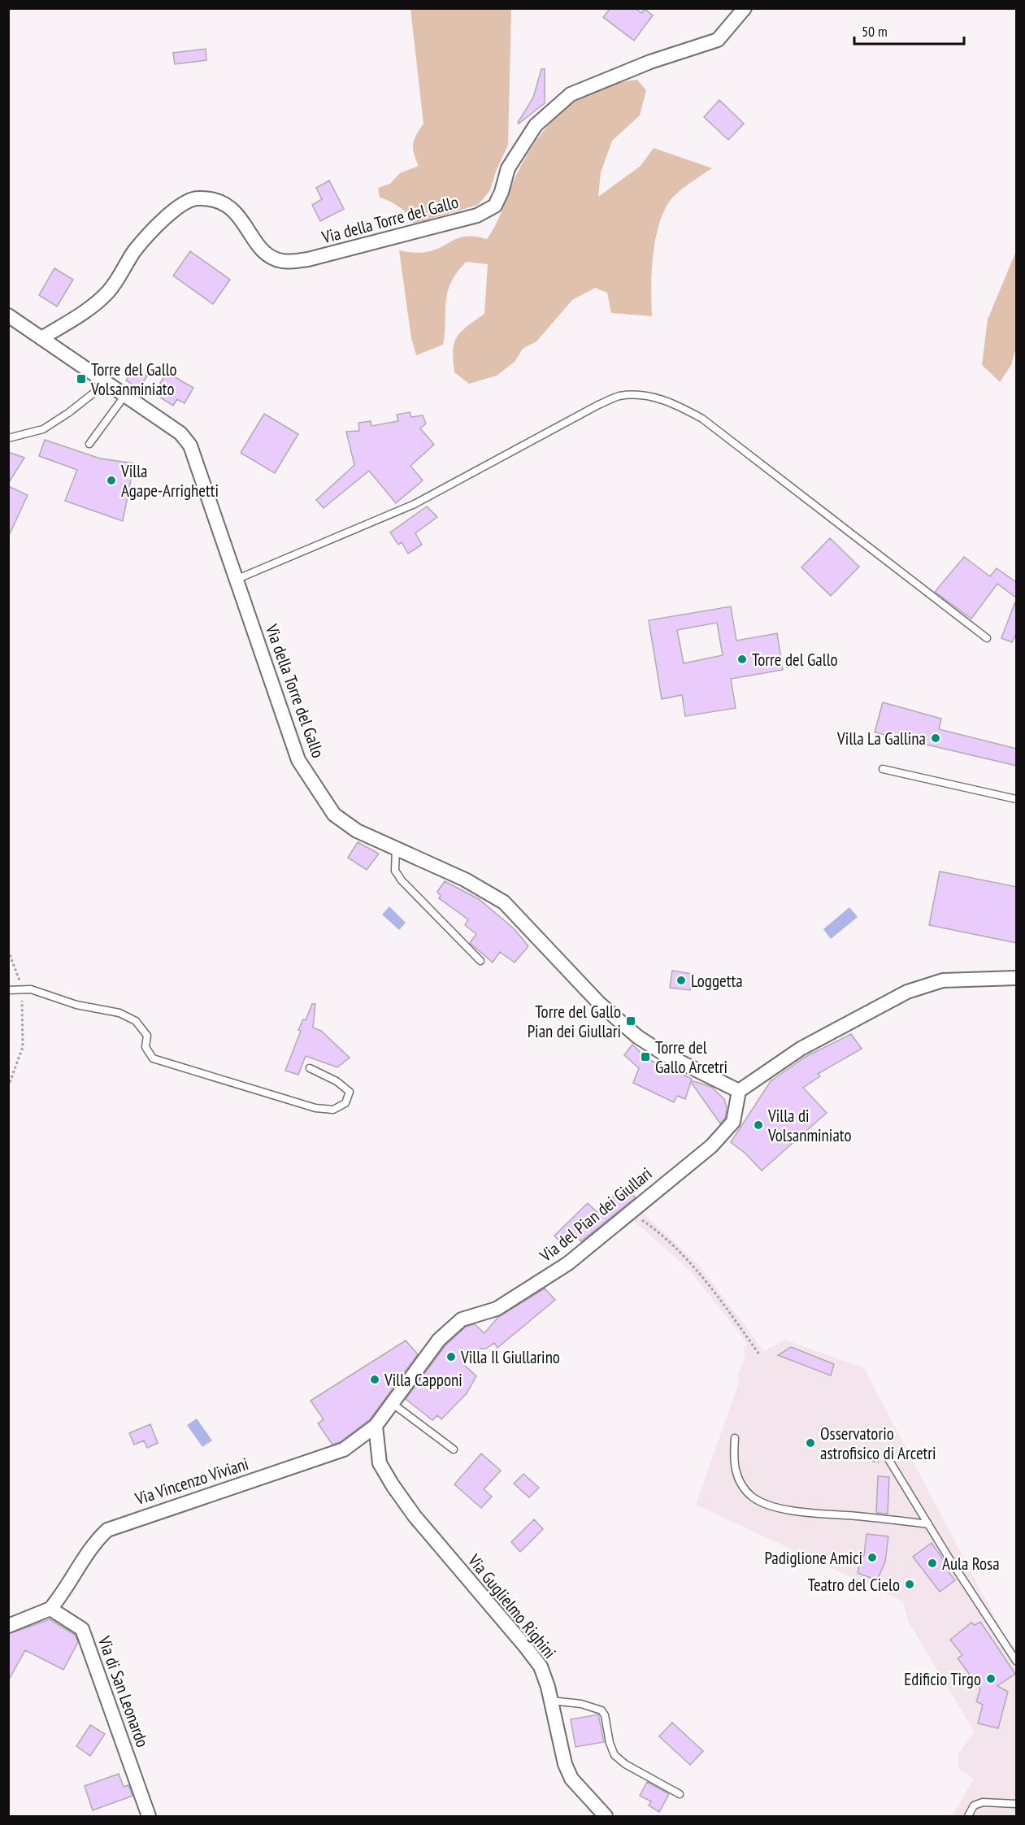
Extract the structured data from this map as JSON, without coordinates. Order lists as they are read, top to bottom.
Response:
{
  "streets": {
    "street": [
      "Via della Torre del Gallo",
      "Via del Pian dei Giullari",
      "Via Vincenzo Viviani",
      "Via Guglielmo Righini",
      "Via di San Leonardo"
    ]
  },
  "crossings": [
    ["Via della Torre del Gallo", "Via del Pian dei Giullari"],
    ["Via del Pian dei Giullari", "Via Vincenzo Viviani"],
    ["Via del Pian dei Giullari", "Via Guglielmo Righini"],
    ["Via Vincenzo Viviani", "Via Guglielmo Righini"],
    ["Via Vincenzo Viviani", "Via di San Leonardo"]
  ],
  "places": {
    "transit": ["Torre del Gallo Volsanminiato", "Torre del Gallo Pian dei Giullari", "Torre del Gallo Arcetri"],
    "other": [
      "Villa Agape-Arrighetti",
      "Torre del Gallo",
      "Villa La Gallina",
      "Loggetta",
      "Villa di Volsanminiato",
      "Villa Il Giullarino",
      "Villa Capponi",
      "Osservatorio astrofisico di Arcetri",
      "Padiglione Amici",
      "Aula Rosa",
      "Teatro del Cielo",
      "Edificio Tirgo"
    ]
  },
  "scale_bar": "50 m"
}
